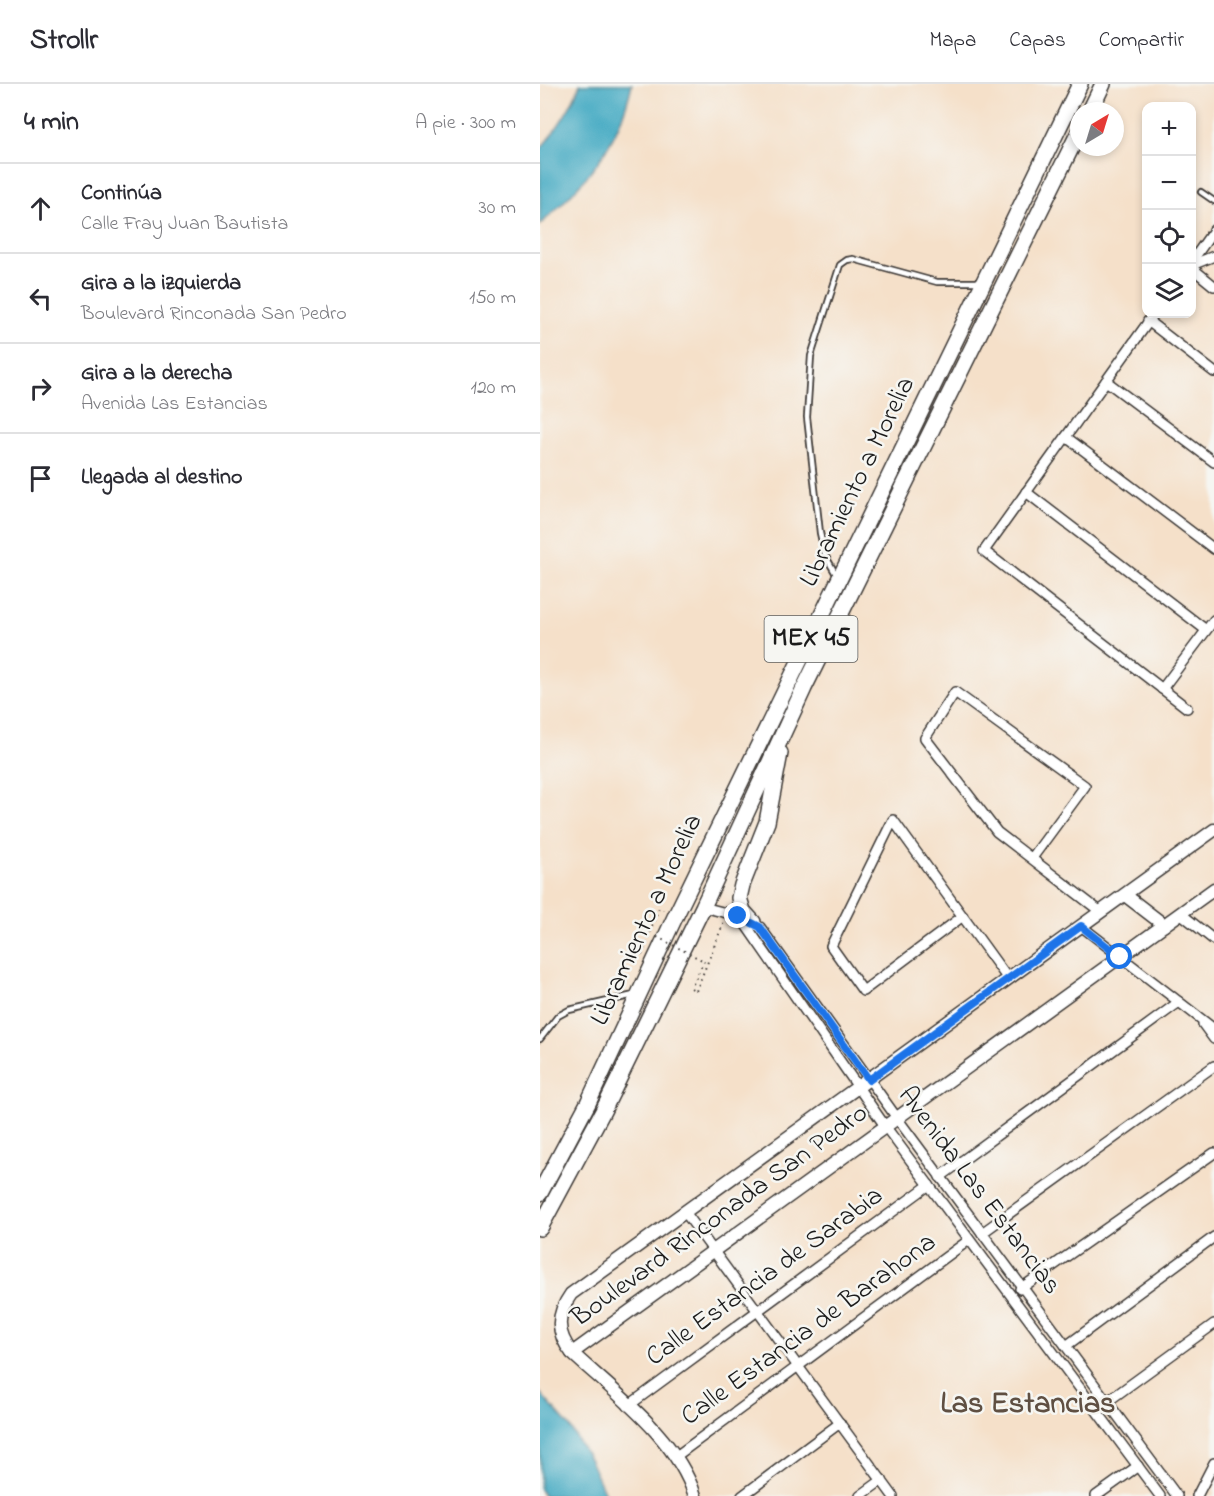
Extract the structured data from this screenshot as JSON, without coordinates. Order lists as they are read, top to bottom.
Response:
{
  "streets": {
    "highway": ["Libramiento a Morelia", "MEX 45"],
    "street": [
      "Avenida Las Estancias",
      "Boulevard Rinconada San Pedro",
      "Calle Estancia de Sarabia",
      "Calle Estancia de Barahona"
    ]
  },
  "crossings": [
    ["Avenida Las Estancias", "Boulevard Rinconada San Pedro"],
    ["Avenida Las Estancias", "Calle Estancia de Sarabia"],
    ["Avenida Las Estancias", "Calle Estancia de Barahona"]
  ],
  "districts": ["Las Estancias"],
  "north": "top right",
  "page": {
    "header": "Strollr",
    "nav": ["Mapa", "Capas", "Compartir"],
    "heading": ["4 min", "A pie · 300 m"],
    "map_buttons": ["+", "−"],
    "list": [
      ["Continúa", "Calle Fray Juan Bautista", "30 m"],
      ["Gira a la izquierda", "Boulevard Rinconada San Pedro", "150 m"],
      ["Gira a la derecha", "Avenida Las Estancias", "120 m"],
      "Llegada al destino"
    ]
  }
}
